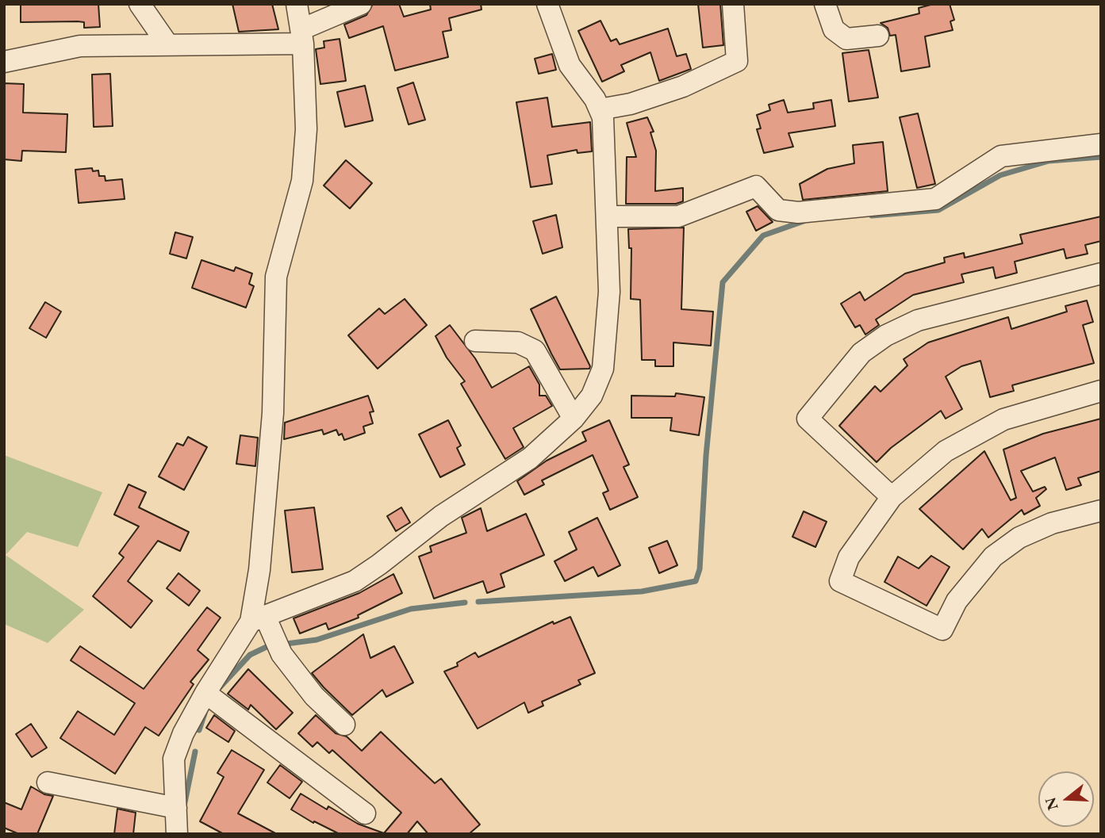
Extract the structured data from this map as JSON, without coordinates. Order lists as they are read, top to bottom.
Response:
{
  "north": "left"
}
